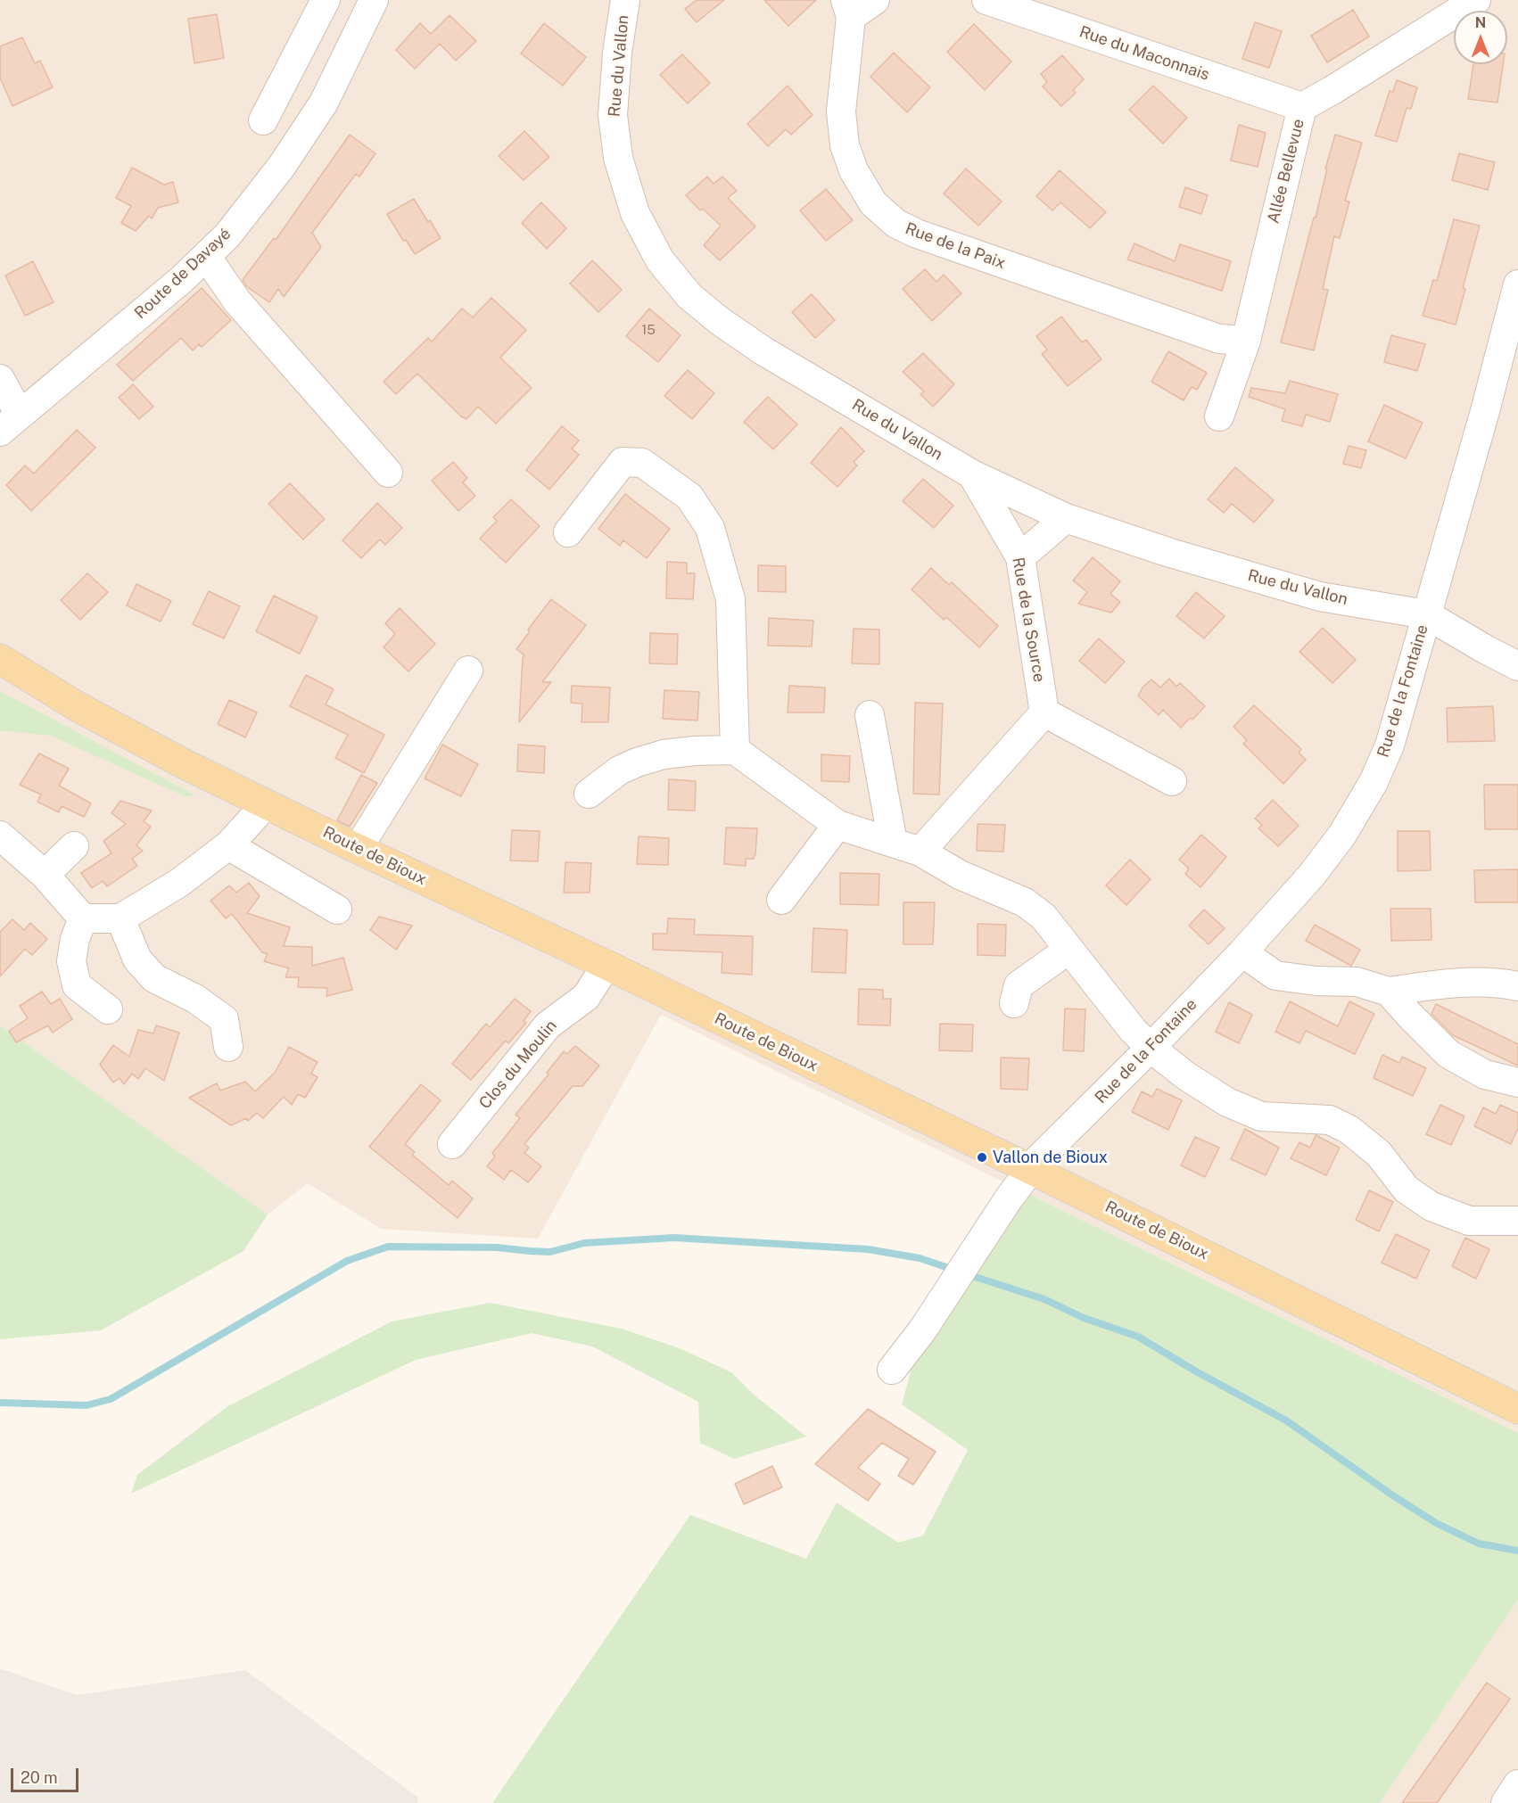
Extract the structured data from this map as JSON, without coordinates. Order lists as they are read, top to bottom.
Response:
{
  "streets": {
    "main road": ["Route de Bioux"],
    "street": [
      "Rue du Maconnais",
      "Rue du Vallon",
      "Allée Bellevue",
      "Rue de la Paix",
      "Route de Davayé",
      "Rue de la Source",
      "Rue de la Fontaine",
      "Clos du Moulin"
    ]
  },
  "crossings": [
    ["Rue du Maconnais", "Allée Bellevue"],
    ["Rue du Vallon", "Rue de la Source"],
    ["Rue du Vallon", "Rue de la Fontaine"],
    ["Allée Bellevue", "Rue de la Paix"],
    ["Rue de la Fontaine", "Route de Bioux"],
    ["Route de Bioux", "Clos du Moulin"]
  ],
  "places": ["Vallon de Bioux"],
  "house_numbers": ["15"],
  "scale_bar": "20 m",
  "north": "top"
}
